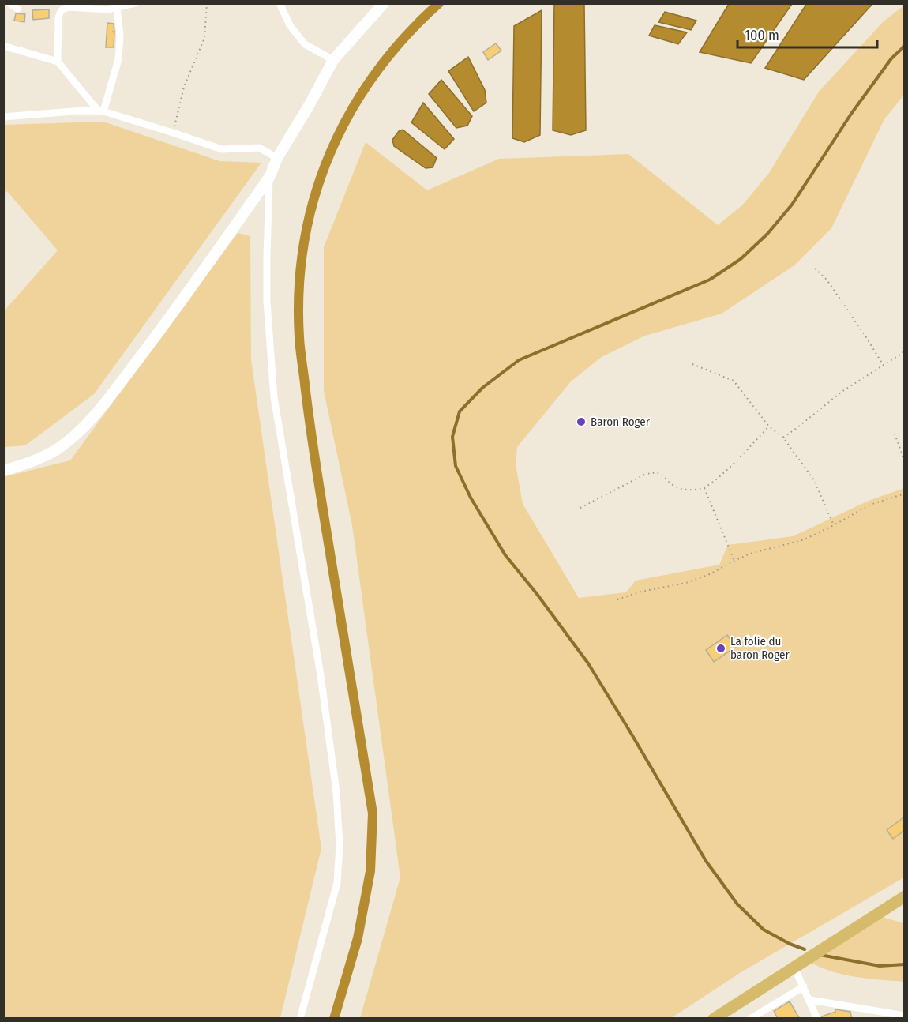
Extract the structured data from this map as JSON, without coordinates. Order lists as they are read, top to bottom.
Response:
{
  "places": ["Baron Roger", "La folie du baron Roger"],
  "scale_bar": "100 m"
}
